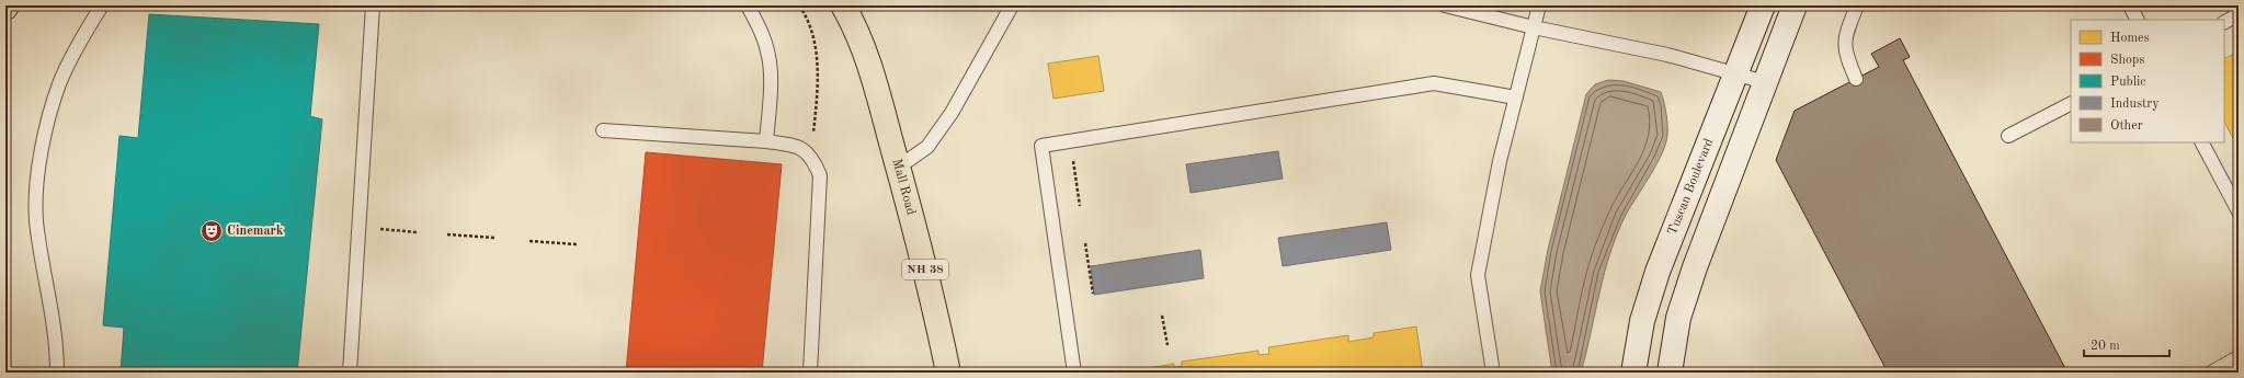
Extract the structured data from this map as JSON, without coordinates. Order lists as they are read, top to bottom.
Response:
{
  "streets": {
    "main road": ["Mall Road", "Tuscan Boulevard", "NH 38"]
  },
  "places": {
    "theatre": ["Cinemark"]
  },
  "legend": [
    "Homes",
    "Shops",
    "Public",
    "Industry",
    "Other"
  ],
  "scale_bar": "20 m"
}
